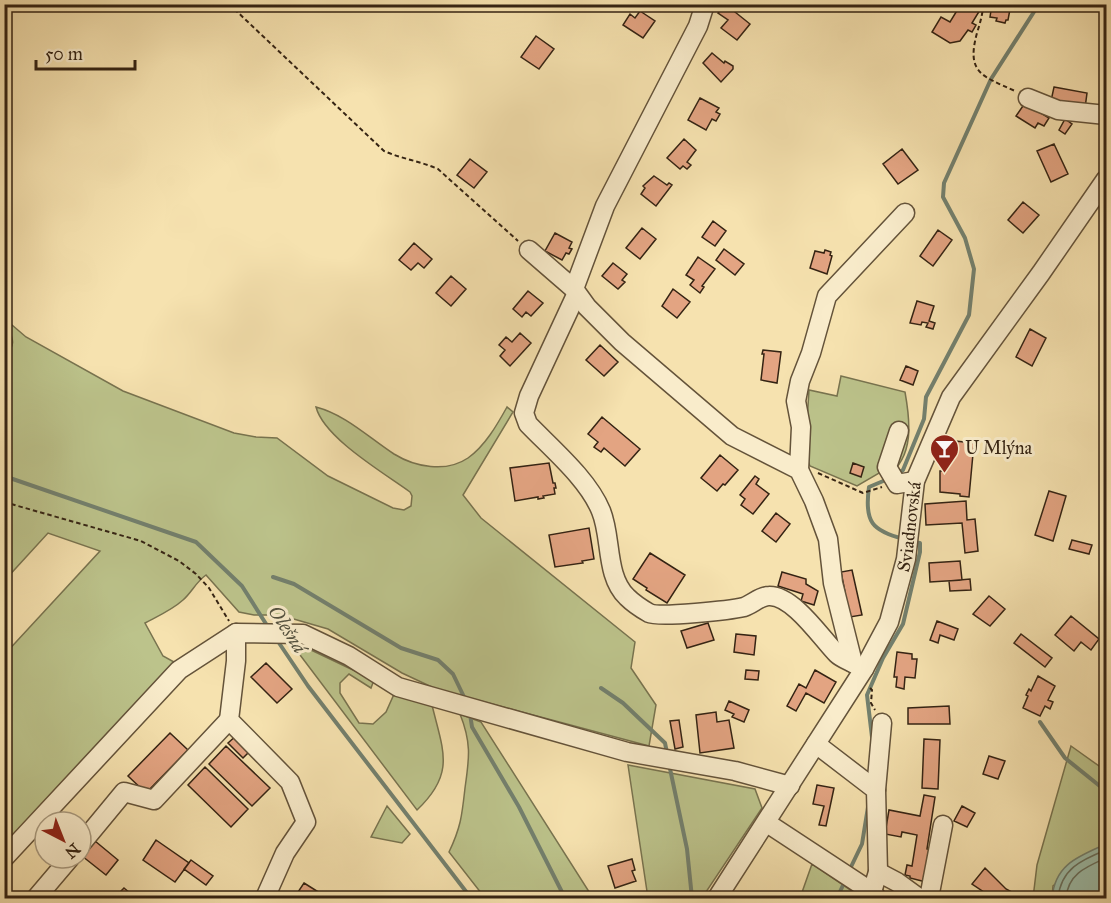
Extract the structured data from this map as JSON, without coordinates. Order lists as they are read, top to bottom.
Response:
{
  "streets": {
    "street": ["Sviadnovská"]
  },
  "water": ["Olešná"],
  "places": {
    "bar": ["U Mlýna"]
  },
  "scale_bar": "50 m",
  "north": "bottom right"
}
